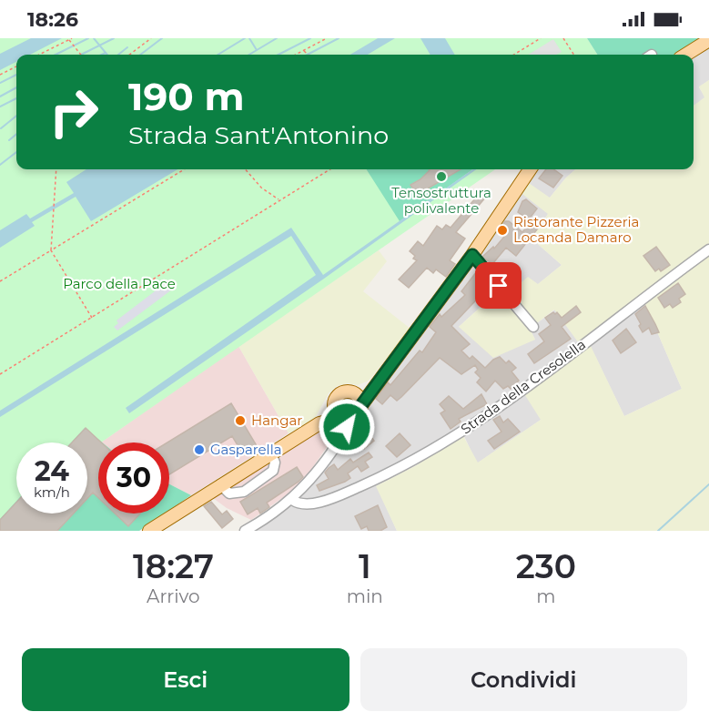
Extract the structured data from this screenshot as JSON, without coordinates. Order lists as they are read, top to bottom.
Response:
{
  "streets": {
    "street": ["Strada della Cresolella"]
  },
  "parks": ["Parco della Pace"],
  "places": [
    "Tensostruttura polivalente",
    "Ristorante Pizzeria Locanda Damaro",
    "Hangar",
    "Gasparella"
  ],
  "page": {
    "status": "18:26",
    "turn": ["190 m", "Strada Sant'Antonino"],
    "speed": "24 km/h",
    "limit": "30",
    "eta": [
      "18:27",
      "Arrivo",
      "1",
      "min",
      "230",
      "m"
    ],
    "buttons": ["Esci", "Condividi"]
  }
}
